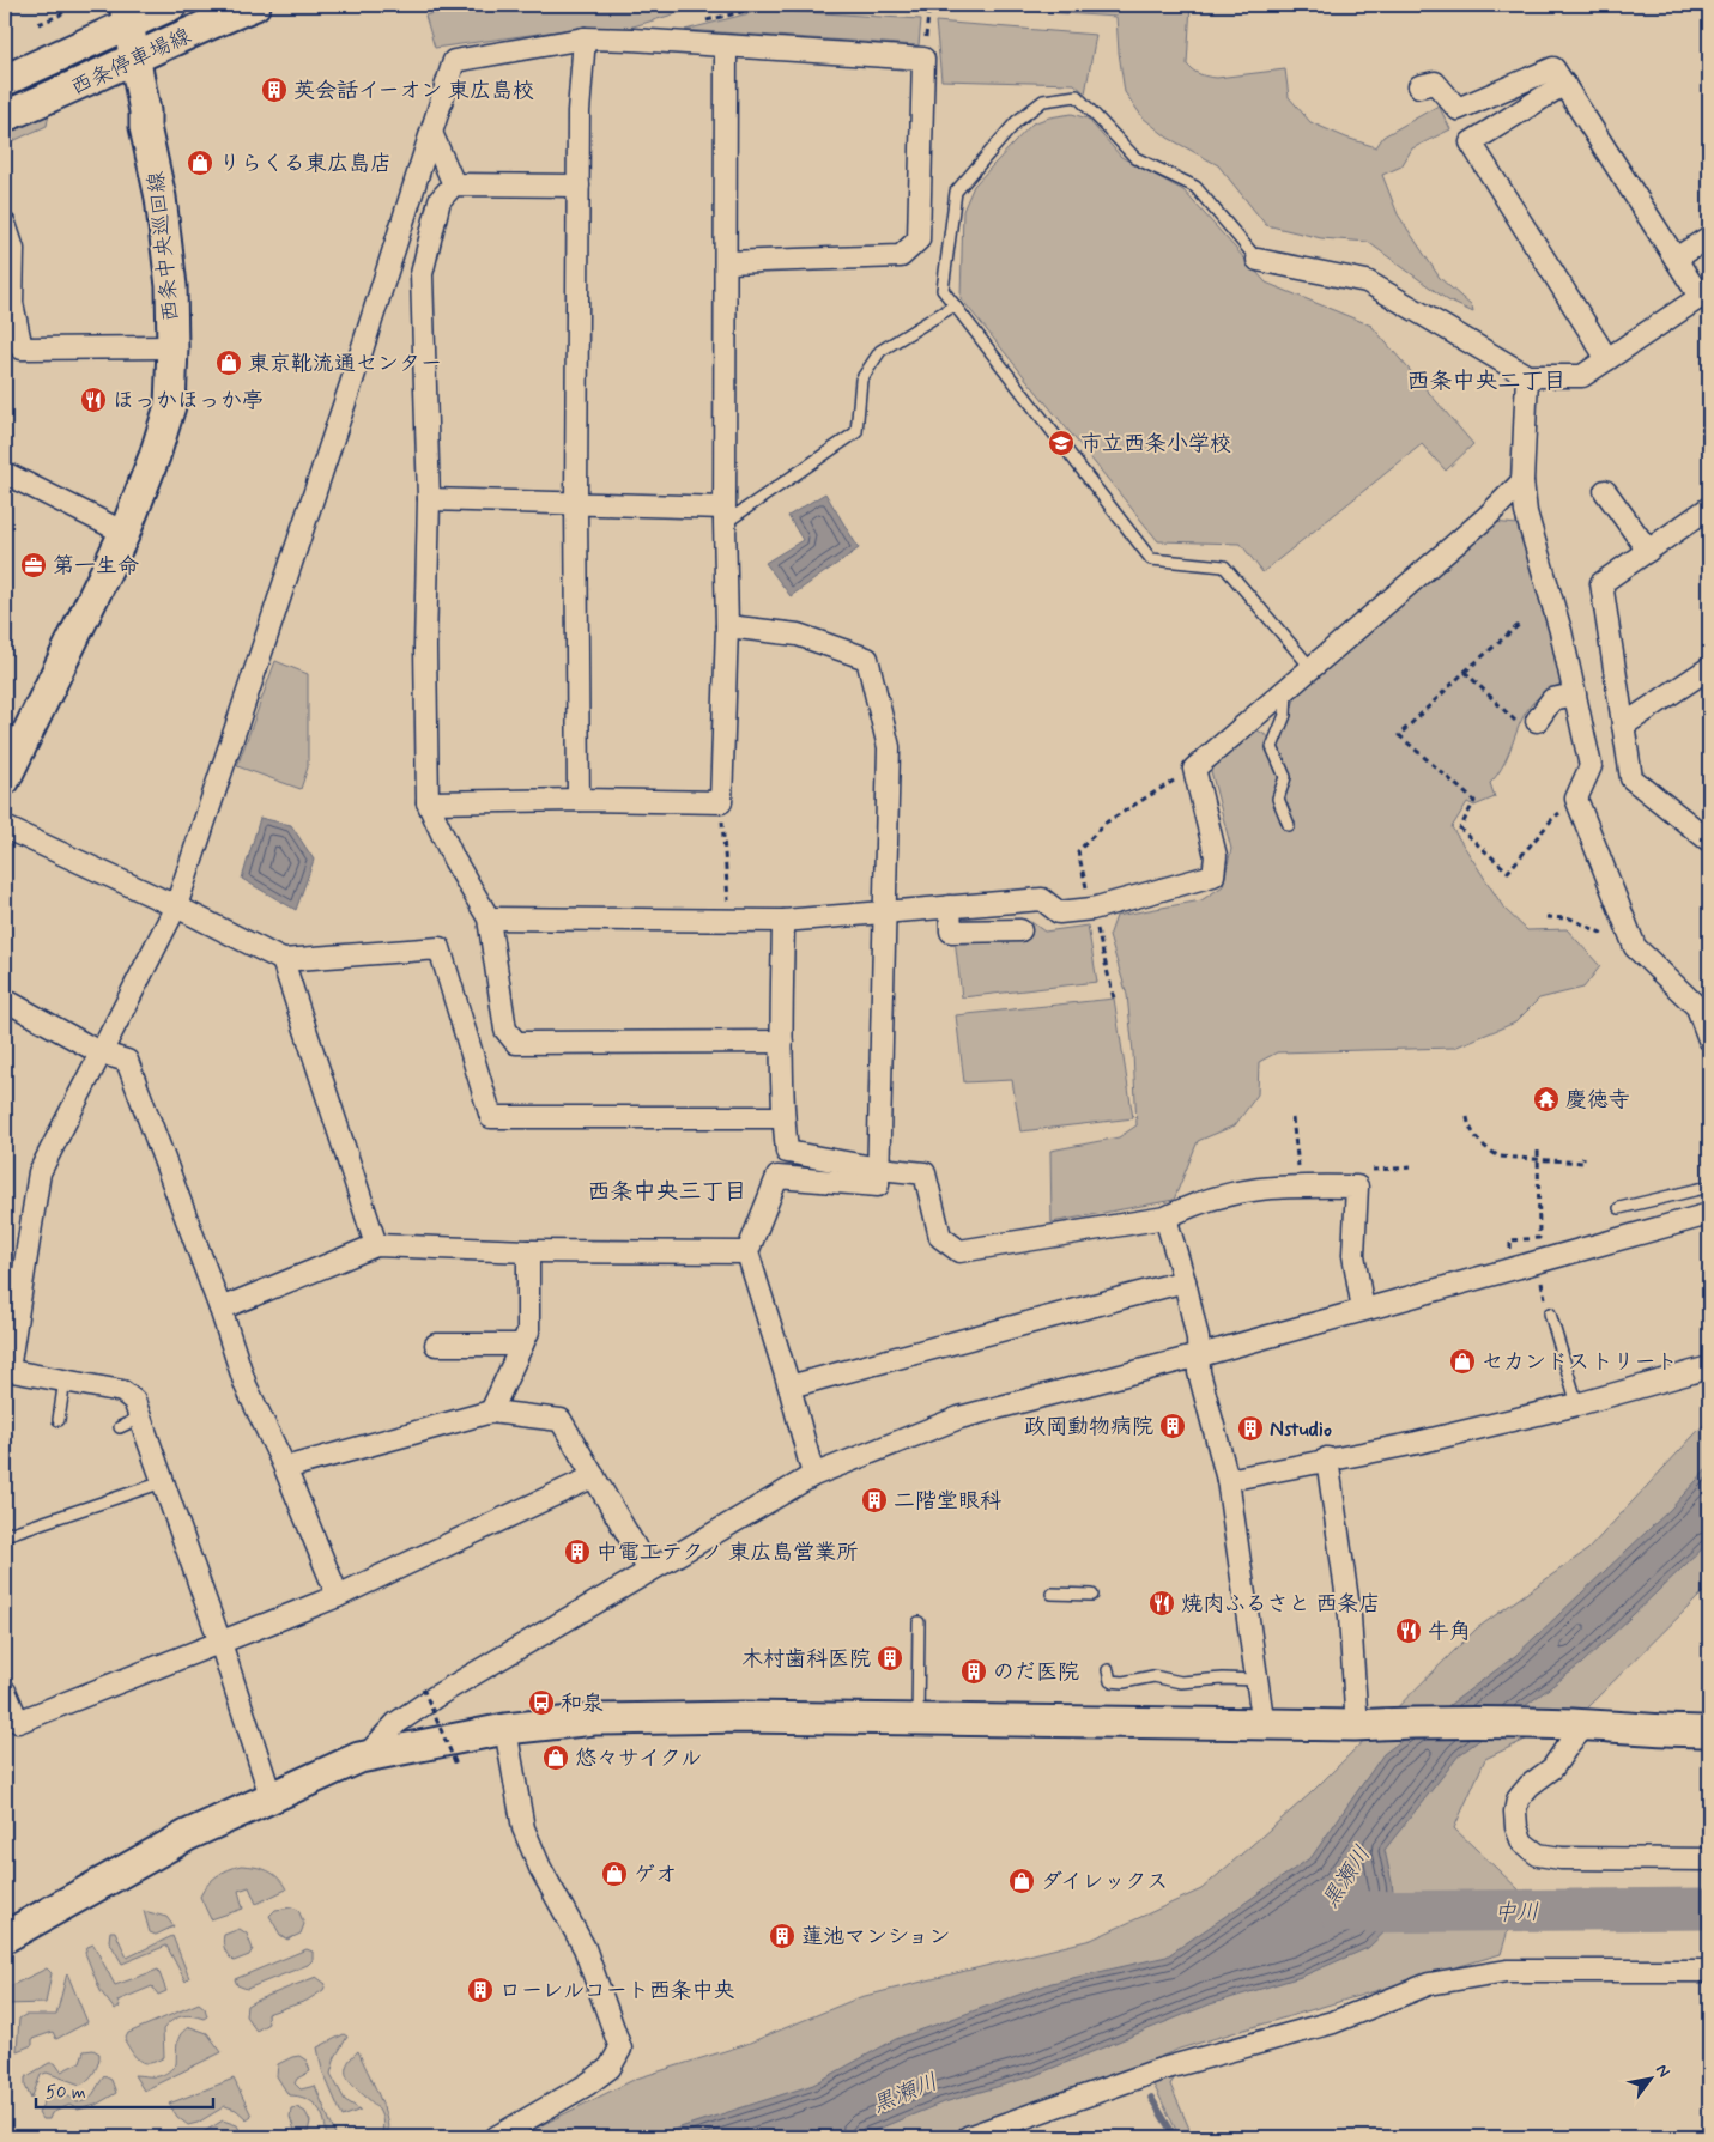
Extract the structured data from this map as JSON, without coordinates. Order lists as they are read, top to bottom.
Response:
{
  "streets": {
    "street": ["西条停車場線", "西条中央巡回線"]
  },
  "crossings": [
    ["西条停車場線", "西条中央巡回線"]
  ],
  "districts": ["西条中央二丁目", "西条中央三丁目"],
  "water": ["黒瀬川", "中川"],
  "places": {
    "building": [
      "英会話イーオン 東広島校",
      "政岡動物病院",
      "Nstudio",
      "二階堂眼科",
      "中電工テクノ 東広島営業所",
      "木村歯科医院",
      "のだ医院",
      "蓮池マンション",
      "ローレルコート西条中央"
    ],
    "shop": [
      "りらくる東広島店",
      "東京靴流通センター",
      "セカンドストリート",
      "悠々サイクル",
      "ゲオ",
      "ダイレックス"
    ],
    "restaurant": ["ほっかほっか亭", "焼肉ふるさと 西条店", "牛角"],
    "school or university": ["市立西条小学校"],
    "office": ["第一生命"],
    "temple": ["慶徳寺"],
    "bus stop": ["和泉"]
  },
  "scale_bar": "50 m",
  "north": "top right"
}
